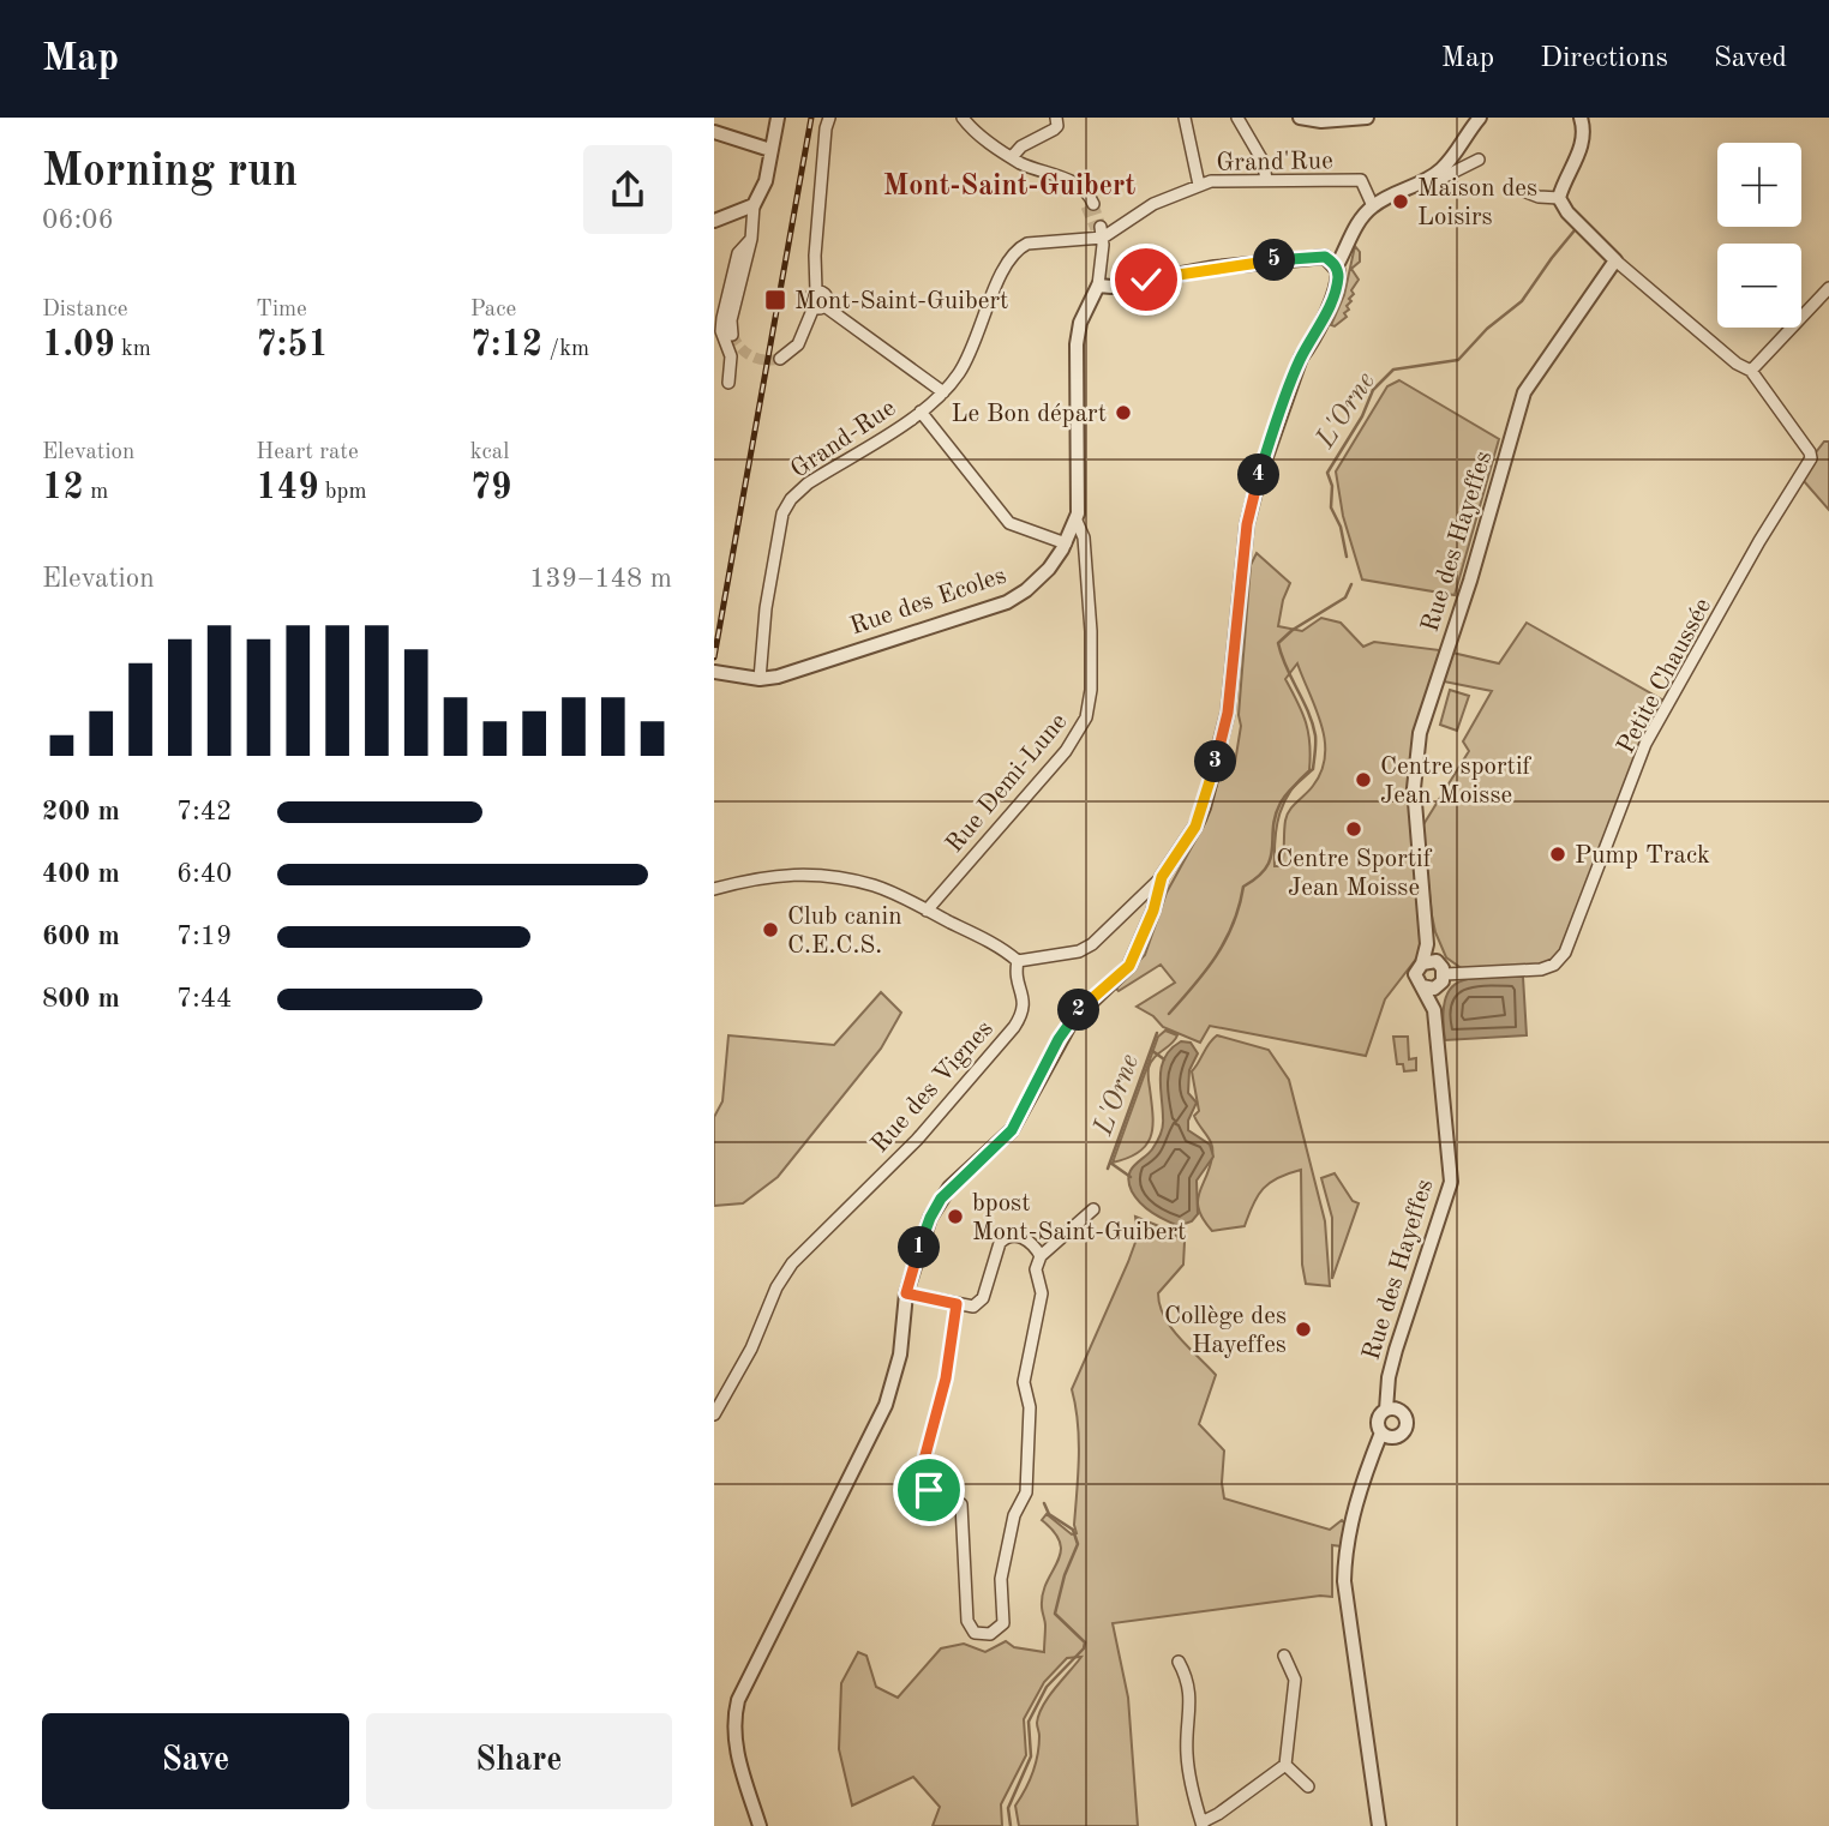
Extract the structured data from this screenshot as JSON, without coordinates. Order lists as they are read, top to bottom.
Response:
{
  "streets": {
    "street": [
      "Grand'Rue",
      "Grand-Rue",
      "Rue des Hayeffes",
      "Rue des Ecoles",
      "Petite Chaussée",
      "Rue Demi-Lune",
      "Rue des Vignes"
    ]
  },
  "crossings": [
    ["Grand'Rue", "Grand-Rue"],
    ["Grand-Rue", "Rue des Ecoles"],
    ["Rue des Hayeffes", "Petite Chaussée"],
    ["Rue des Ecoles", "Rue Demi-Lune"]
  ],
  "districts": ["Mont-Saint-Guibert"],
  "water": ["L'Orne"],
  "places": {
    "other": [
      "Maison des Loisirs",
      "Le Bon départ",
      "Centre sportif Jean Moisse",
      "Centre Sportif Jean Moisse",
      "Pump Track",
      "Club canin C.E.C.S.",
      "bpost Mont-Saint-Guibert",
      "Collège des Hayeffes"
    ],
    "transit": ["Mont-Saint-Guibert"]
  },
  "page": {
    "header": "Map",
    "nav": ["Map", "Directions", "Saved"],
    "heading": ["Morning run", "06:06"],
    "map_buttons": ["+", "−"],
    "pins": [
      "5",
      "4",
      "3",
      "2",
      "1"
    ],
    "stats": [
      ["Distance", "1.09 km"],
      ["Time", "7:51"],
      ["Pace", "7:12 /km"],
      ["Elevation", "12 m"],
      ["Heart rate", "149 bpm"],
      ["kcal", "79"]
    ],
    "chart": ["Elevation", "139–148 m"],
    "list": [
      {
        "name": "200 m",
        "note": "7:42"
      },
      {
        "name": "400 m",
        "note": "6:40"
      },
      {
        "name": "600 m",
        "note": "7:19"
      },
      {
        "name": "800 m",
        "note": "7:44"
      }
    ],
    "buttons": ["Save", "Share"]
  }
}
